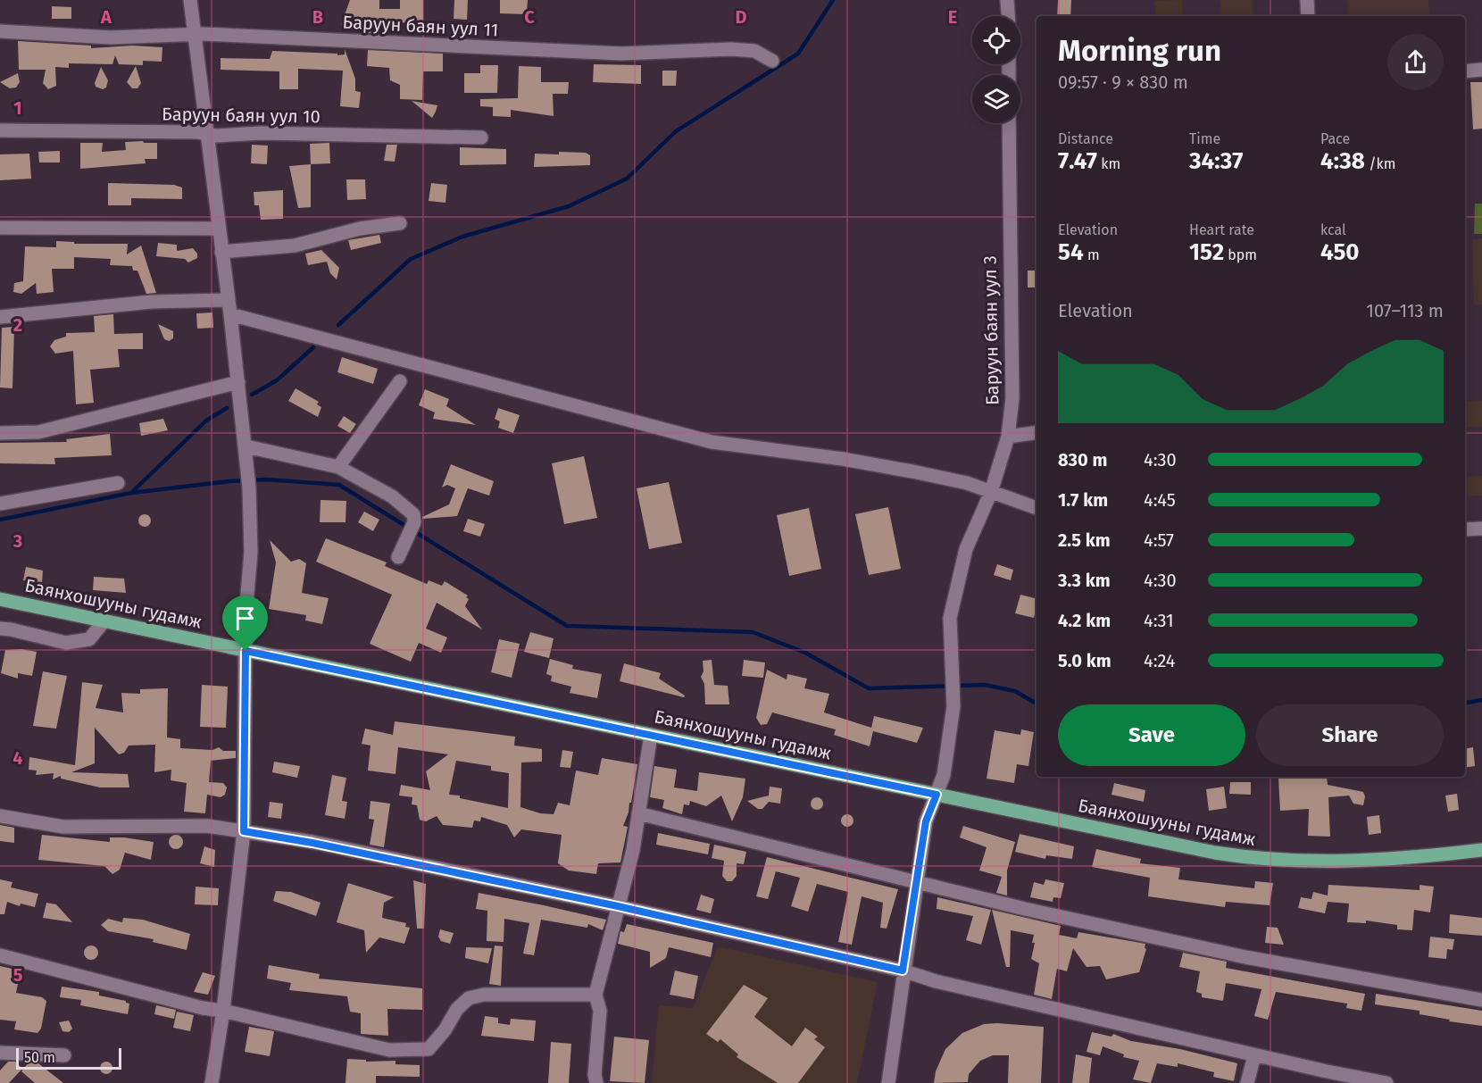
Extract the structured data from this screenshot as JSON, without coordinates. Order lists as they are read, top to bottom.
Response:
{
  "streets": {
    "main road": ["Баянхошууны гудамж"],
    "street": ["Баруун баян уул 11", "Баруун баян уул 10", "Баруун баян уул 3"]
  },
  "crossings": [
    ["Баруун баян уул 3", "Баянхошууны гудамж"]
  ],
  "scale_bar": "50 m",
  "page": {
    "heading": ["Morning run", "09:57 · 9 × 830 m"],
    "stats": [
      ["Distance", "7.47 km"],
      ["Time", "34:37"],
      ["Pace", "4:38 /km"],
      ["Elevation", "54 m"],
      ["Heart rate", "152 bpm"],
      ["kcal", "450"]
    ],
    "chart": ["Elevation", "107–113 m"],
    "list": [
      {
        "name": "830 m",
        "note": "4:30"
      },
      {
        "name": "1.7 km",
        "note": "4:45"
      },
      {
        "name": "2.5 km",
        "note": "4:57"
      },
      {
        "name": "3.3 km",
        "note": "4:30"
      },
      {
        "name": "4.2 km",
        "note": "4:31"
      },
      {
        "name": "5.0 km",
        "note": "4:24"
      }
    ],
    "buttons": ["Save", "Share"],
    "scale": "50 m"
  },
  "grid": {
    "columns": [
      "A",
      "B",
      "C",
      "D",
      "E"
    ],
    "rows": [
      "1",
      "2",
      "3",
      "4",
      "5"
    ]
  }
}
